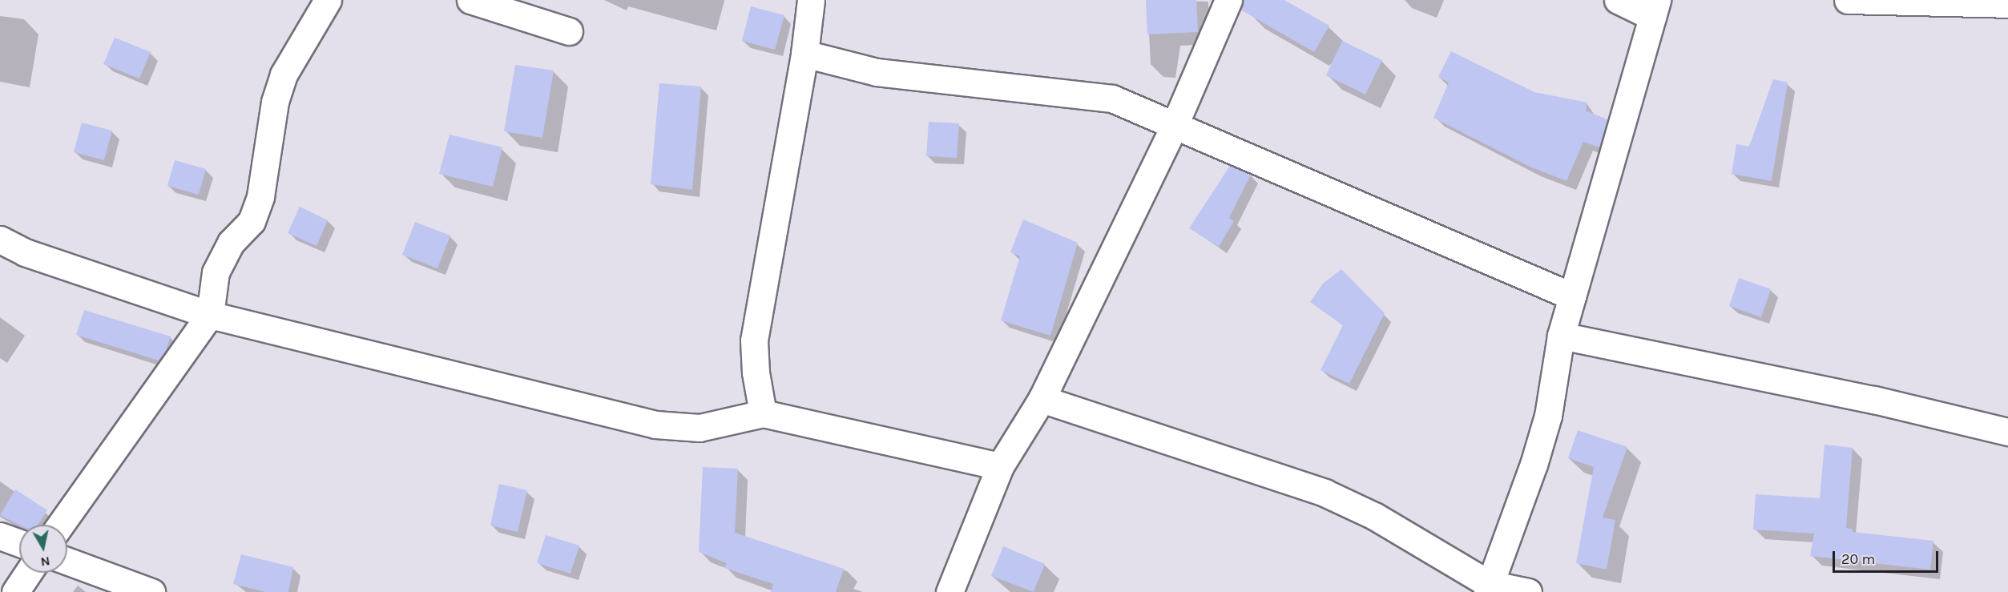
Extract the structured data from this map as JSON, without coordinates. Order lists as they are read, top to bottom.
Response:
{
  "scale_bar": "20 m",
  "north": "bottom"
}
